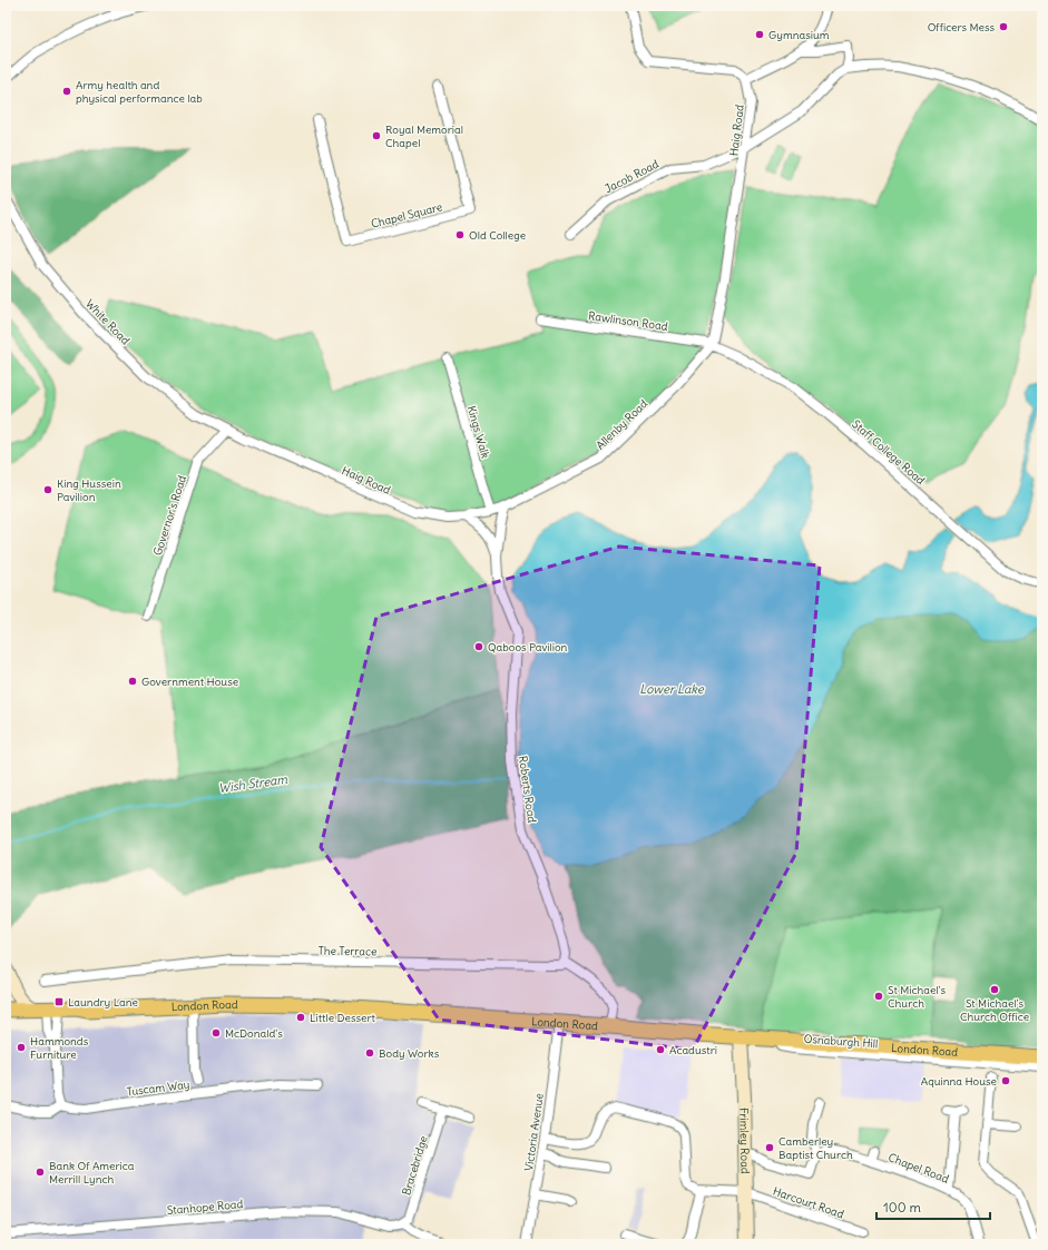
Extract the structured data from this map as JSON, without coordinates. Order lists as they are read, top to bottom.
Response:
{
  "streets": {
    "main road": ["London Road", "Frimley Road"],
    "street": [
      "Haig Road",
      "Jacob Road",
      "Chapel Square",
      "Rawlinson Road",
      "White Road",
      "Allenby Road",
      "Kings Walk",
      "Staff College Road",
      "Governor's Road",
      "Roberts Road",
      "The Terrace",
      "Osnaburgh Hill",
      "Tuscam Way",
      "Victoria Avenue",
      "Bracebridge",
      "Chapel Road",
      "Harcourt Road",
      "Stanhope Road"
    ]
  },
  "crossings": [
    ["Haig Road", "Jacob Road"],
    ["Haig Road", "Rawlinson Road"],
    ["Haig Road", "White Road"],
    ["Haig Road", "Allenby Road"],
    ["Haig Road", "Kings Walk"],
    ["Haig Road", "Staff College Road"],
    ["Haig Road", "Governor's Road"],
    ["Rawlinson Road", "Allenby Road"],
    ["Rawlinson Road", "Staff College Road"],
    ["White Road", "Governor's Road"],
    ["Allenby Road", "Staff College Road"],
    ["Roberts Road", "The Terrace"],
    ["London Road", "Osnaburgh Hill"],
    ["London Road", "Victoria Avenue"],
    ["London Road", "Frimley Road"],
    ["Frimley Road", "Harcourt Road"],
    ["Bracebridge", "Stanhope Road"]
  ],
  "water": ["Lower Lake", "Wish Stream"],
  "places": {
    "other": [
      "Officers Mess",
      "Gymnasium",
      "Army health and physical performance lab",
      "Royal Memorial Chapel",
      "Old College",
      "King Hussein Pavilion",
      "Qaboos Pavilion",
      "Government House",
      "St Michael's Church Office",
      "St Michael's Church",
      "Little Dessert",
      "McDonald's",
      "Hammonds Furniture",
      "Acadustri",
      "Body Works",
      "Aquinna House",
      "Camberley Baptist Church",
      "Bank Of America Merrill Lynch"
    ],
    "transit": ["Laundry Lane"]
  },
  "scale_bar": "100 m"
}
